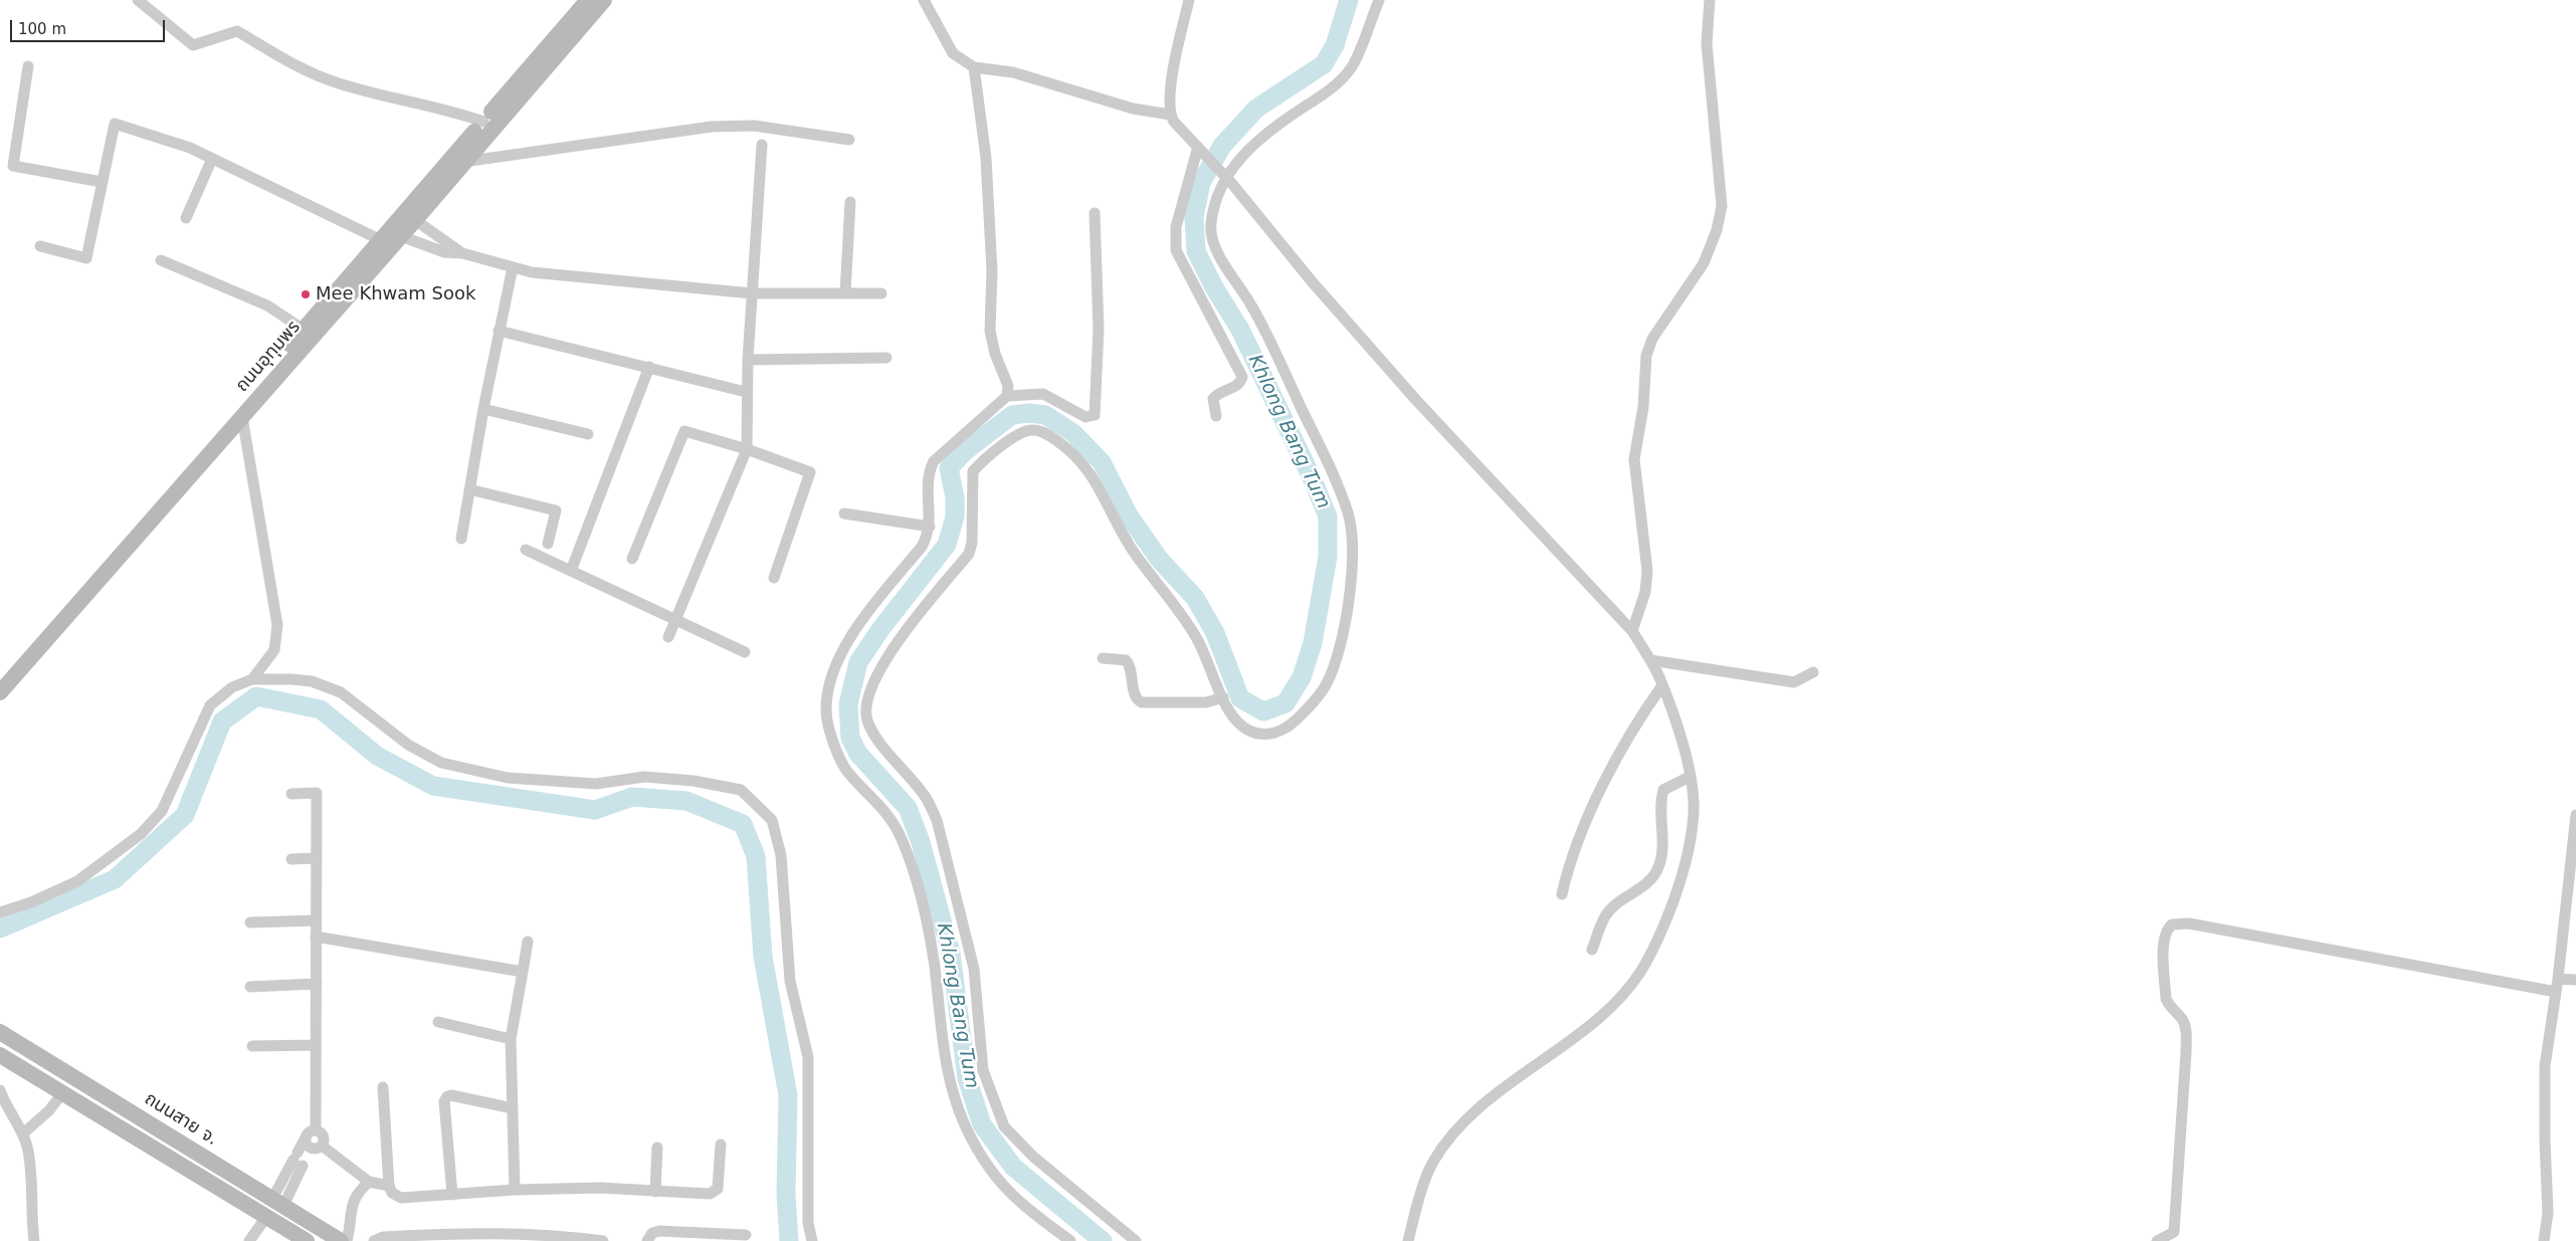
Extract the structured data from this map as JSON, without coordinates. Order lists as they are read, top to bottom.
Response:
{
  "streets": {
    "street": ["ถนนอุทุมพร", "ถนนสาย จ."]
  },
  "water": ["Khlong Bang Tum"],
  "places": ["Mee Khwam Sook"],
  "scale_bar": "100 m"
}
